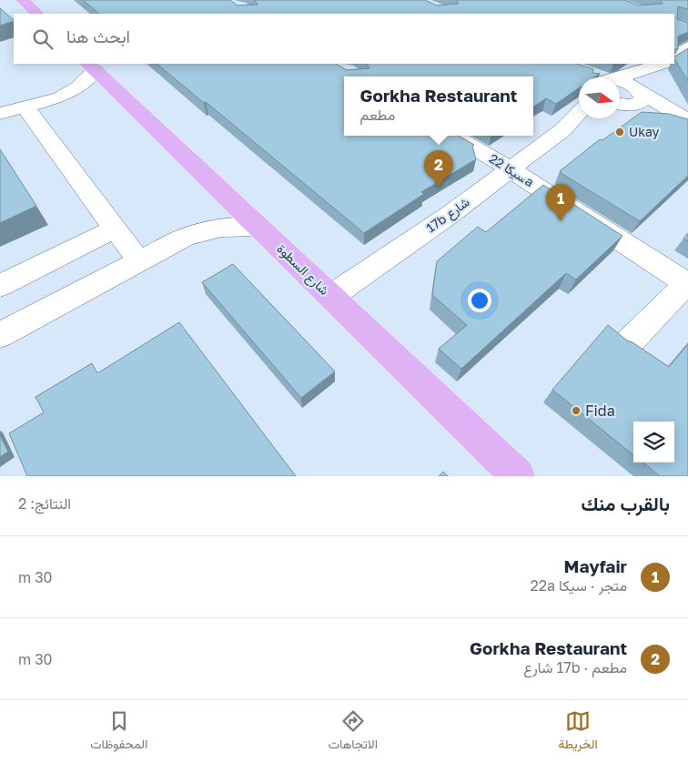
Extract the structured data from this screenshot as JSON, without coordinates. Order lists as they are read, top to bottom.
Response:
{
  "streets": {
    "main road": ["شارع السطوة"],
    "street": ["سيكا 22a", "17b شارع"]
  },
  "crossings": [
    ["سيكا 22a", "17b شارع"],
    ["17b شارع", "شارع السطوة"]
  ],
  "places": ["Ukay", "Fida"],
  "north": "right",
  "page": {
    "search": "ابحث هنا",
    "popup": ["Gorkha Restaurant", "مطعم"],
    "pins": ["2", "1"],
    "heading": ["بالقرب منك", "النتائج: 2"],
    "list": [
      {
        "mark": "1",
        "name": "Mayfair",
        "note": "متجر · سيكا 22a",
        "value": "30 m"
      },
      {
        "mark": "2",
        "name": "Gorkha Restaurant",
        "note": "مطعم · 17b شارع",
        "value": "30 m"
      }
    ],
    "nav": ["الخريطة", "الاتجاهات", "المحفوظات"]
  }
}
